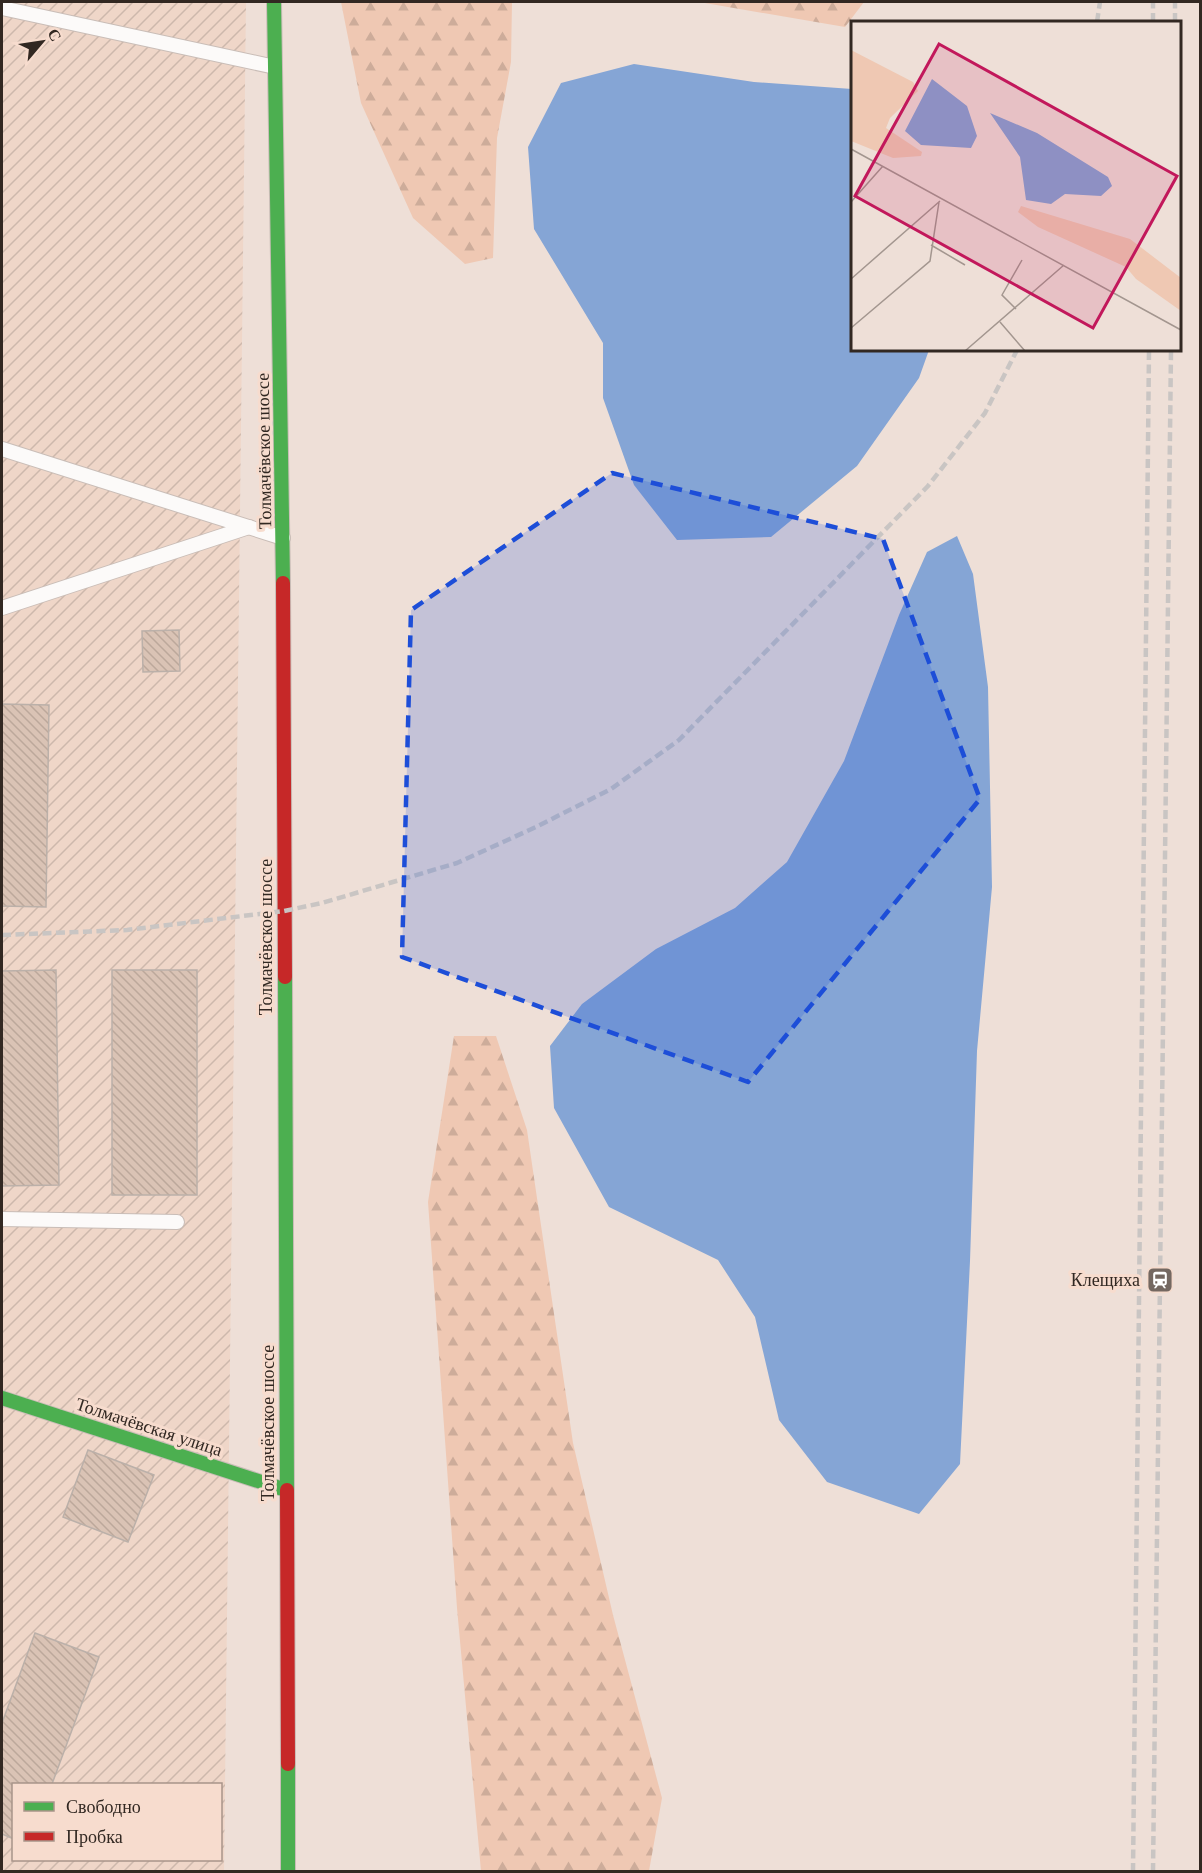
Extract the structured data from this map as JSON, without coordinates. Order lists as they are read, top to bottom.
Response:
{
  "streets": {
    "main road": ["Толмачёвское шоссе", "Толмачёвская улица"]
  },
  "crossings": [
    ["Толмачёвское шоссе", "Толмачёвская улица"]
  ],
  "places": {
    "station": ["Клещиха"]
  },
  "legend": ["Свободно", "Пробка"],
  "north": "top right"
}
